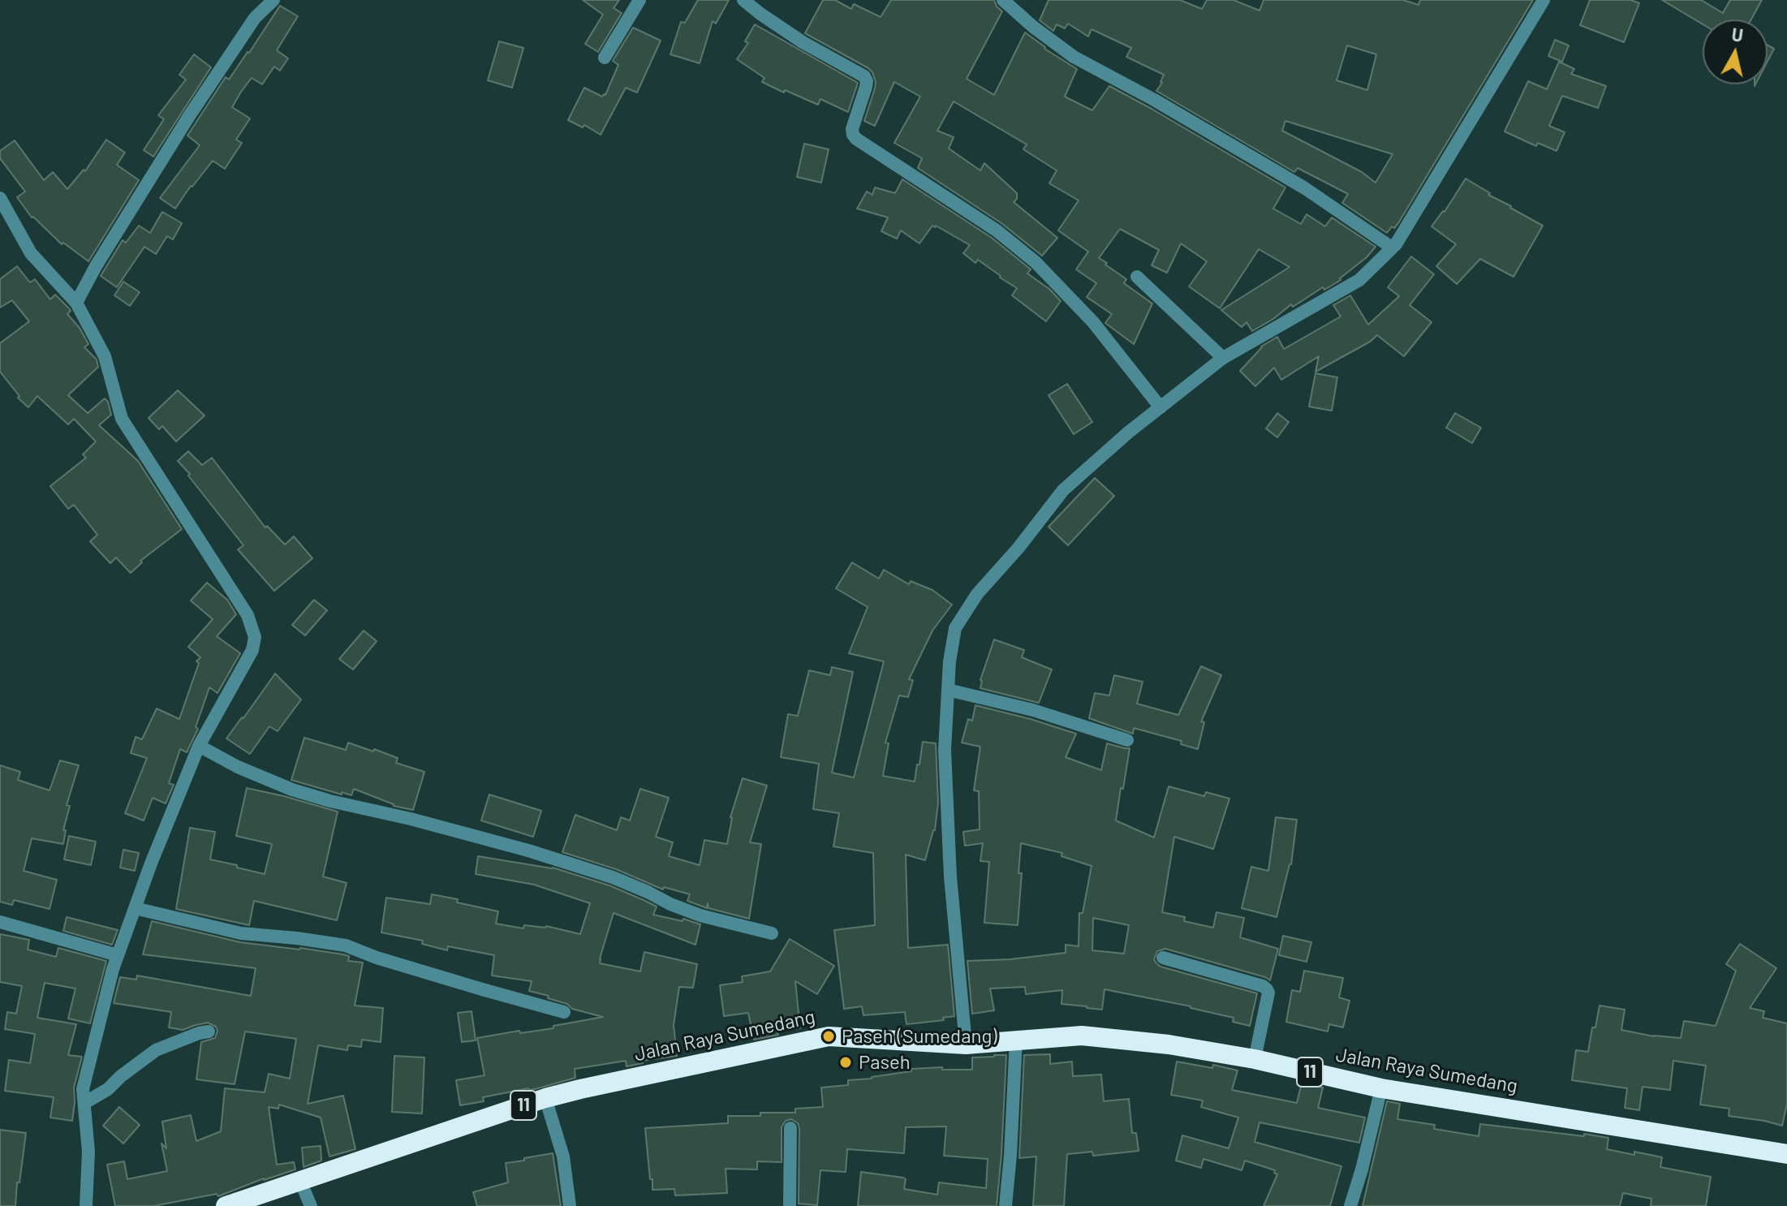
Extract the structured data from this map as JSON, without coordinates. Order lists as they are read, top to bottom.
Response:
{
  "streets": {
    "highway": ["Jalan Raya Sumedang", "11"]
  },
  "places": ["Paseh (Sumedang)", "Paseh"],
  "north": "top"
}
